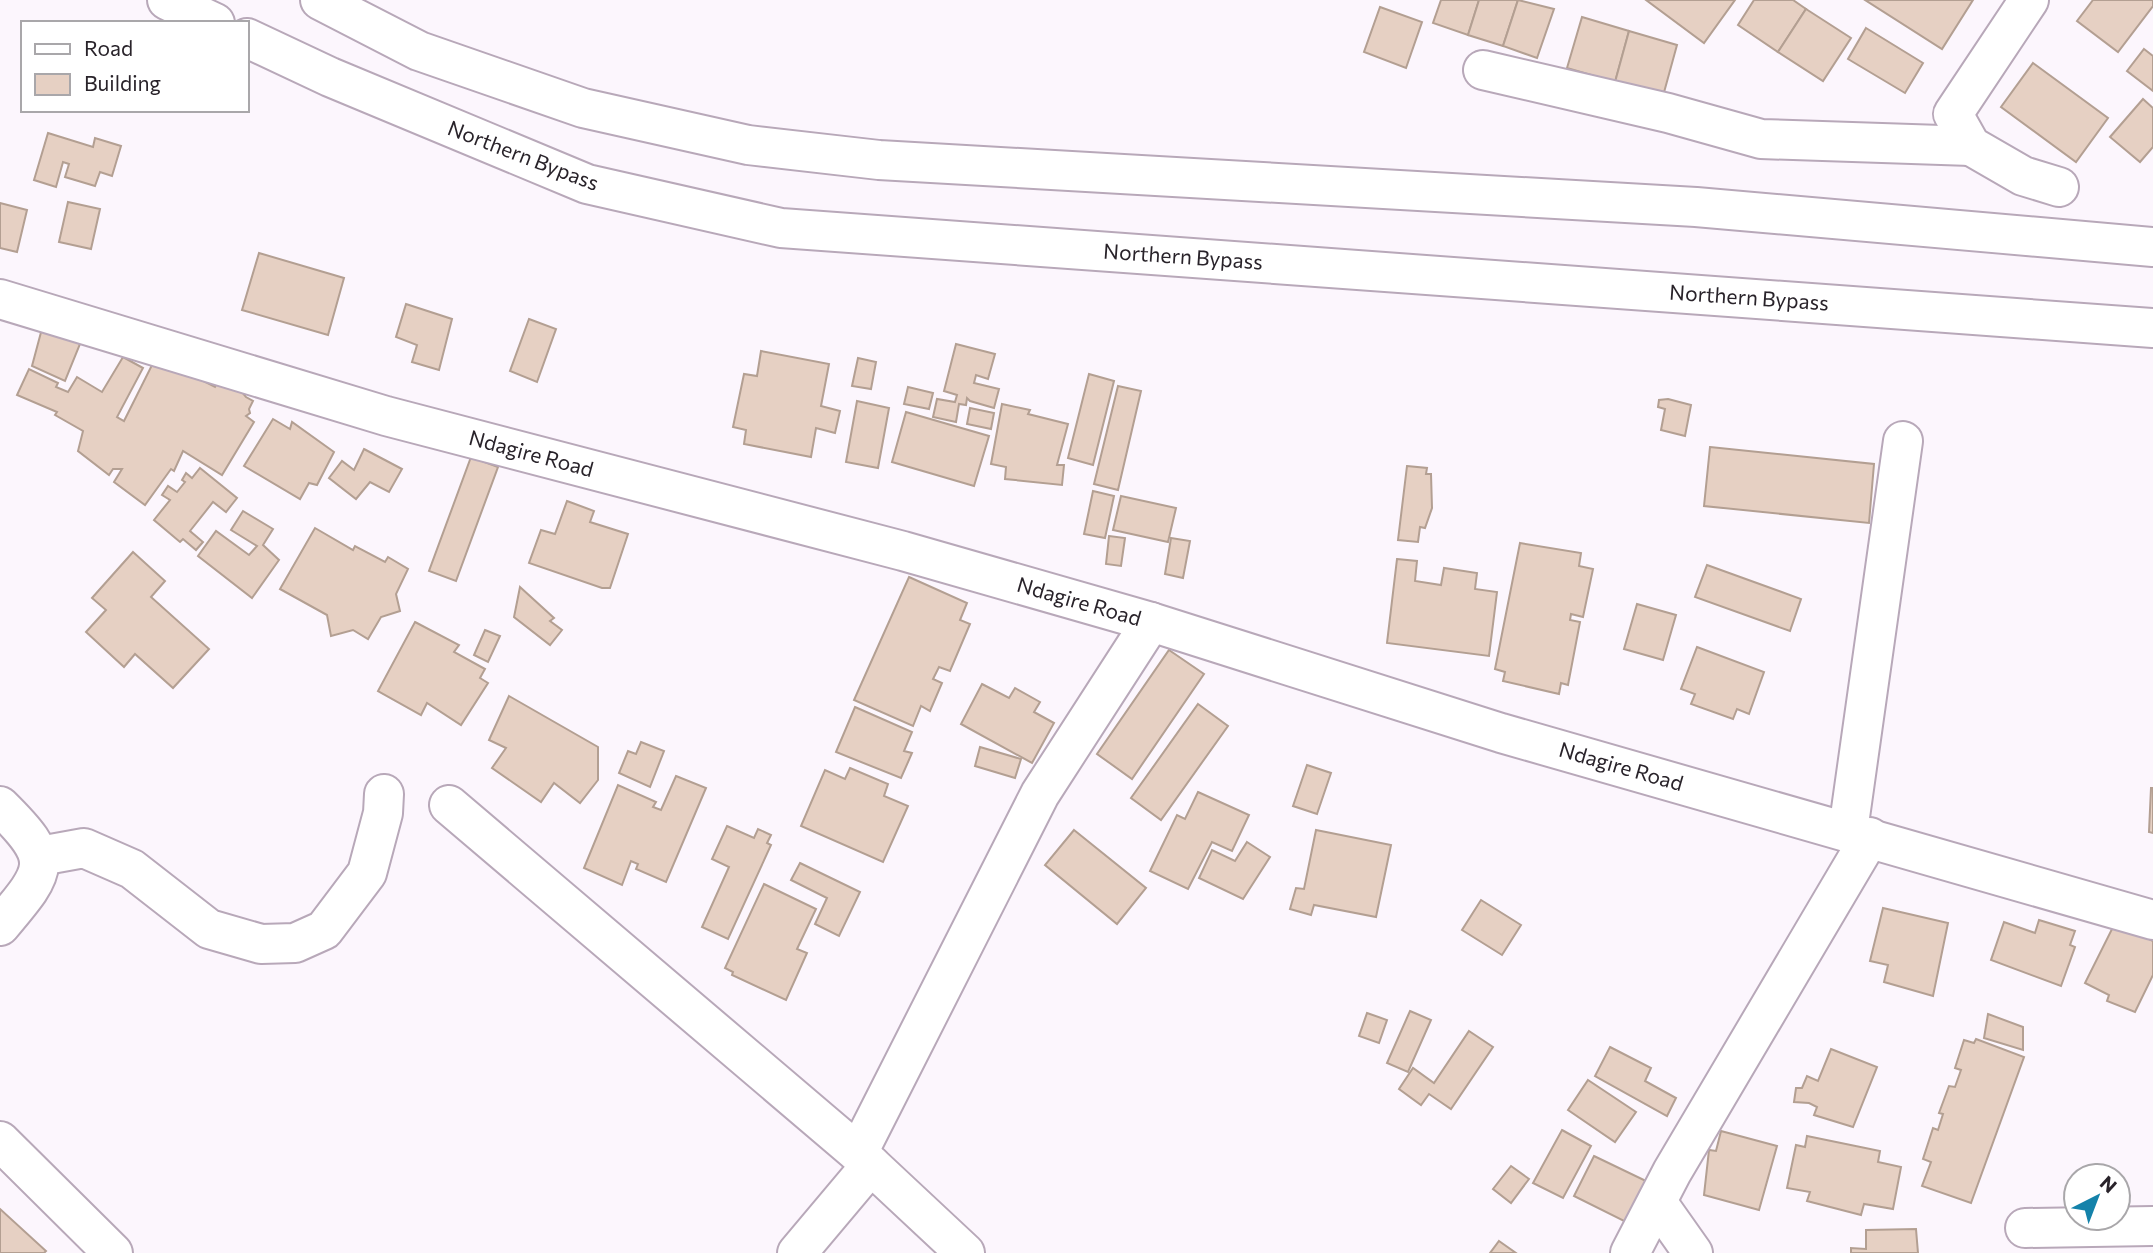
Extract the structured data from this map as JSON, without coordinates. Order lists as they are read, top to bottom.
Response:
{
  "streets": {
    "main road": ["Northern Bypass", "Ndagire Road"]
  },
  "legend": ["Road", "Building"],
  "north": "top right"
}
